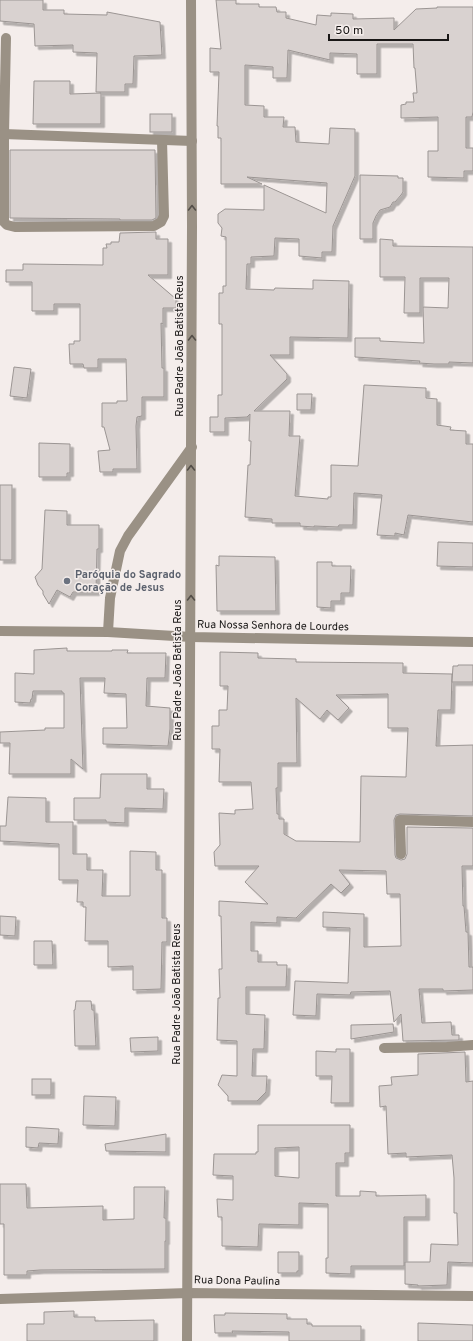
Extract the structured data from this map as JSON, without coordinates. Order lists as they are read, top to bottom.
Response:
{
  "streets": {
    "street": ["Rua Padre João Batista Reus", "Rua Nossa Senhora de Lourdes", "Rua Dona Paulina"]
  },
  "crossings": [
    ["Rua Padre João Batista Reus", "Rua Nossa Senhora de Lourdes"],
    ["Rua Padre João Batista Reus", "Rua Dona Paulina"]
  ],
  "one_way": ["Rua Padre João Batista Reus"],
  "places": ["Paróquia do Sagrado Coração de Jesus"],
  "scale_bar": "50 m"
}
